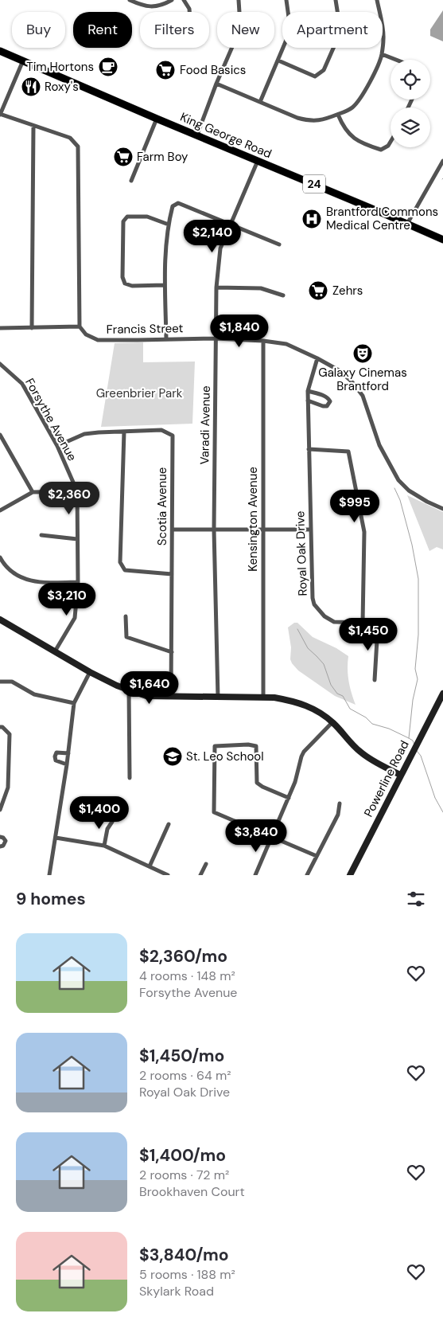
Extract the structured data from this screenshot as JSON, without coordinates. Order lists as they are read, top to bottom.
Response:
{
  "streets": {
    "main road": ["King George Road", "24", "Powerline Road"],
    "street": [
      "Francis Street",
      "Forsythe Avenue",
      "Varadi Avenue",
      "Scotia Avenue",
      "Kensington Avenue",
      "Royal Oak Drive"
    ]
  },
  "crossings": [
    ["King George Road", "Varadi Avenue"],
    ["Francis Street", "Varadi Avenue"],
    ["Francis Street", "Kensington Avenue"],
    ["Francis Street", "Royal Oak Drive"],
    ["Forsythe Avenue", "Scotia Avenue"]
  ],
  "parks": ["Greenbrier Park"],
  "places": {
    "cafe": ["Tim Hortons"],
    "supermarket": ["Food Basics", "Farm Boy", "Zehrs"],
    "restaurant": ["Roxy's"],
    "hospital": ["Brantford Commons Medical Centre"],
    "theatre": ["Galaxy Cinemas Brantford"],
    "school or university": ["St. Leo School"]
  },
  "page": {
    "chip": [
      "Buy",
      "Rent",
      "Filters",
      "New",
      "Apartment"
    ],
    "price": [
      "$2,140",
      "$1,840",
      "$2,360",
      "$995",
      "$3,210",
      "$1,450",
      "$1,640",
      "$1,400",
      "$3,840"
    ],
    "heading": "9 homes",
    "list": [
      {
        "name": "$2,360/mo",
        "note": "4 rooms · 148 m² · Forsythe Avenue"
      },
      {
        "name": "$1,450/mo",
        "note": "2 rooms · 64 m² · Royal Oak Drive"
      },
      {
        "name": "$1,400/mo",
        "note": "2 rooms · 72 m² · Brookhaven Court"
      },
      {
        "name": "$3,840/mo",
        "note": "5 rooms · 188 m² · Skylark Road"
      }
    ]
  }
}
